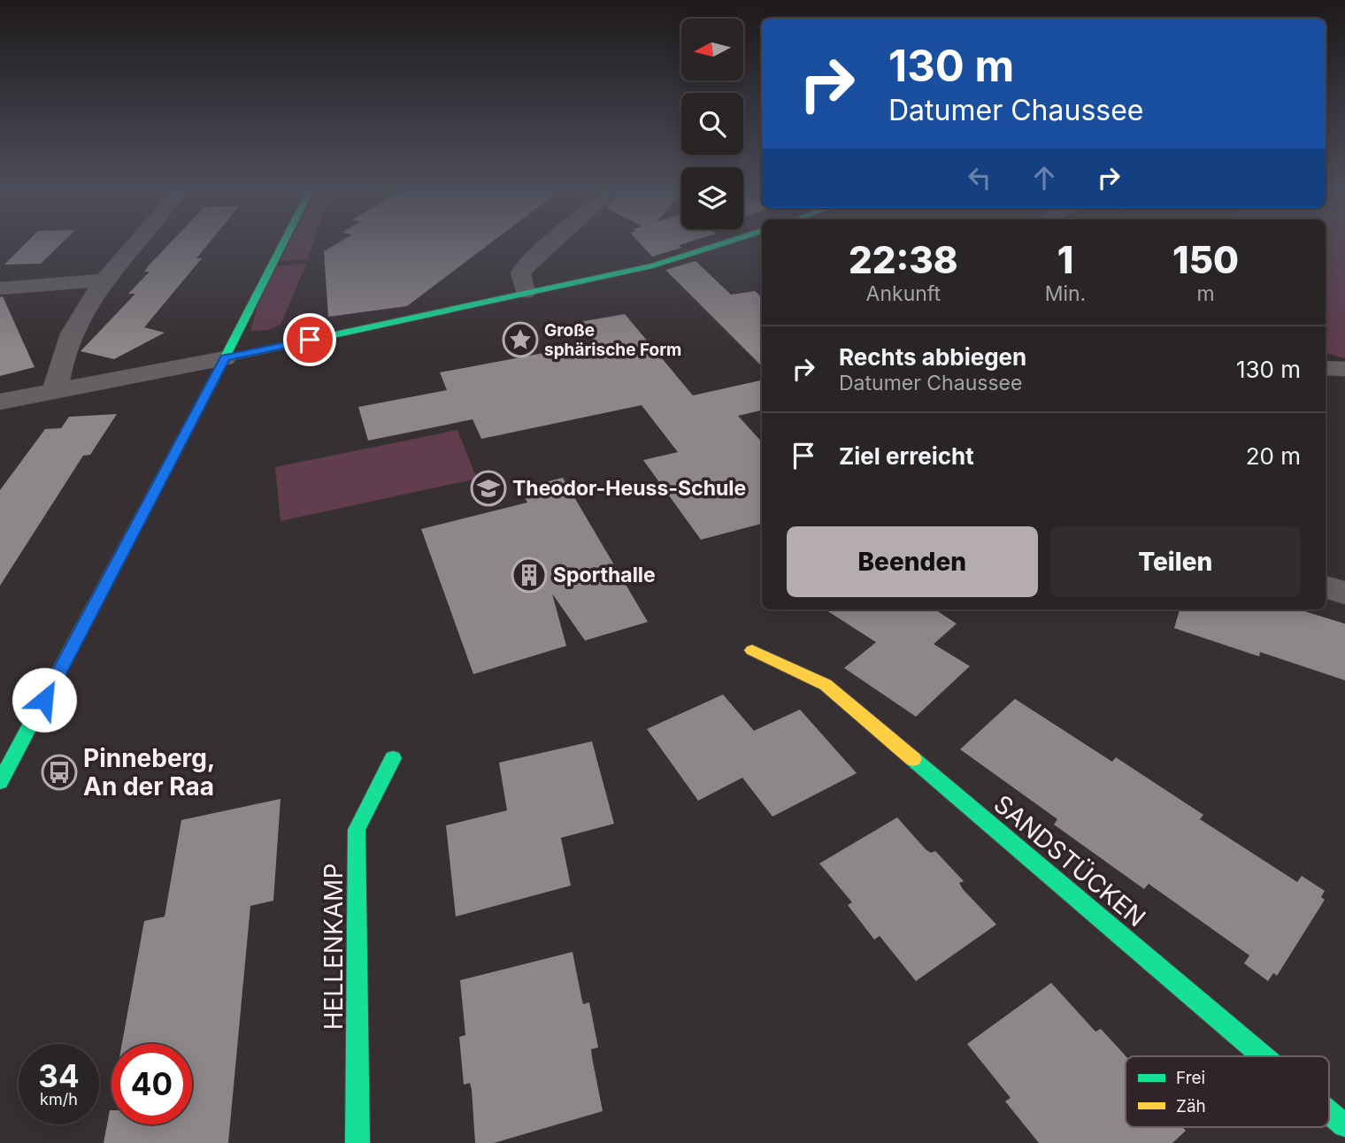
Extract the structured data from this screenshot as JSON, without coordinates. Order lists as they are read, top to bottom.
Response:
{
  "streets": {
    "street": ["SANDSTÜCKEN", "HELLENKAMP"]
  },
  "places": {
    "place": ["Große sphärische Form"],
    "school or university": ["Theodor-Heuss-Schule"],
    "building": ["Sporthalle"],
    "bus stop": ["Pinneberg, An der Raa"]
  },
  "legend": ["Frei", "Zäh"],
  "north": "left",
  "page": {
    "turn": ["130 m", "Datumer Chaussee"],
    "eta": [
      "22:38",
      "Ankunft",
      "1",
      "Min.",
      "150",
      "m"
    ],
    "list": [
      {
        "name": "Rechts abbiegen",
        "note": "Datumer Chaussee",
        "value": "130 m"
      },
      {
        "name": "Ziel erreicht",
        "value": "20 m"
      }
    ],
    "buttons": ["Beenden", "Teilen"],
    "speed": "34 km/h",
    "limit": "40"
  }
}
